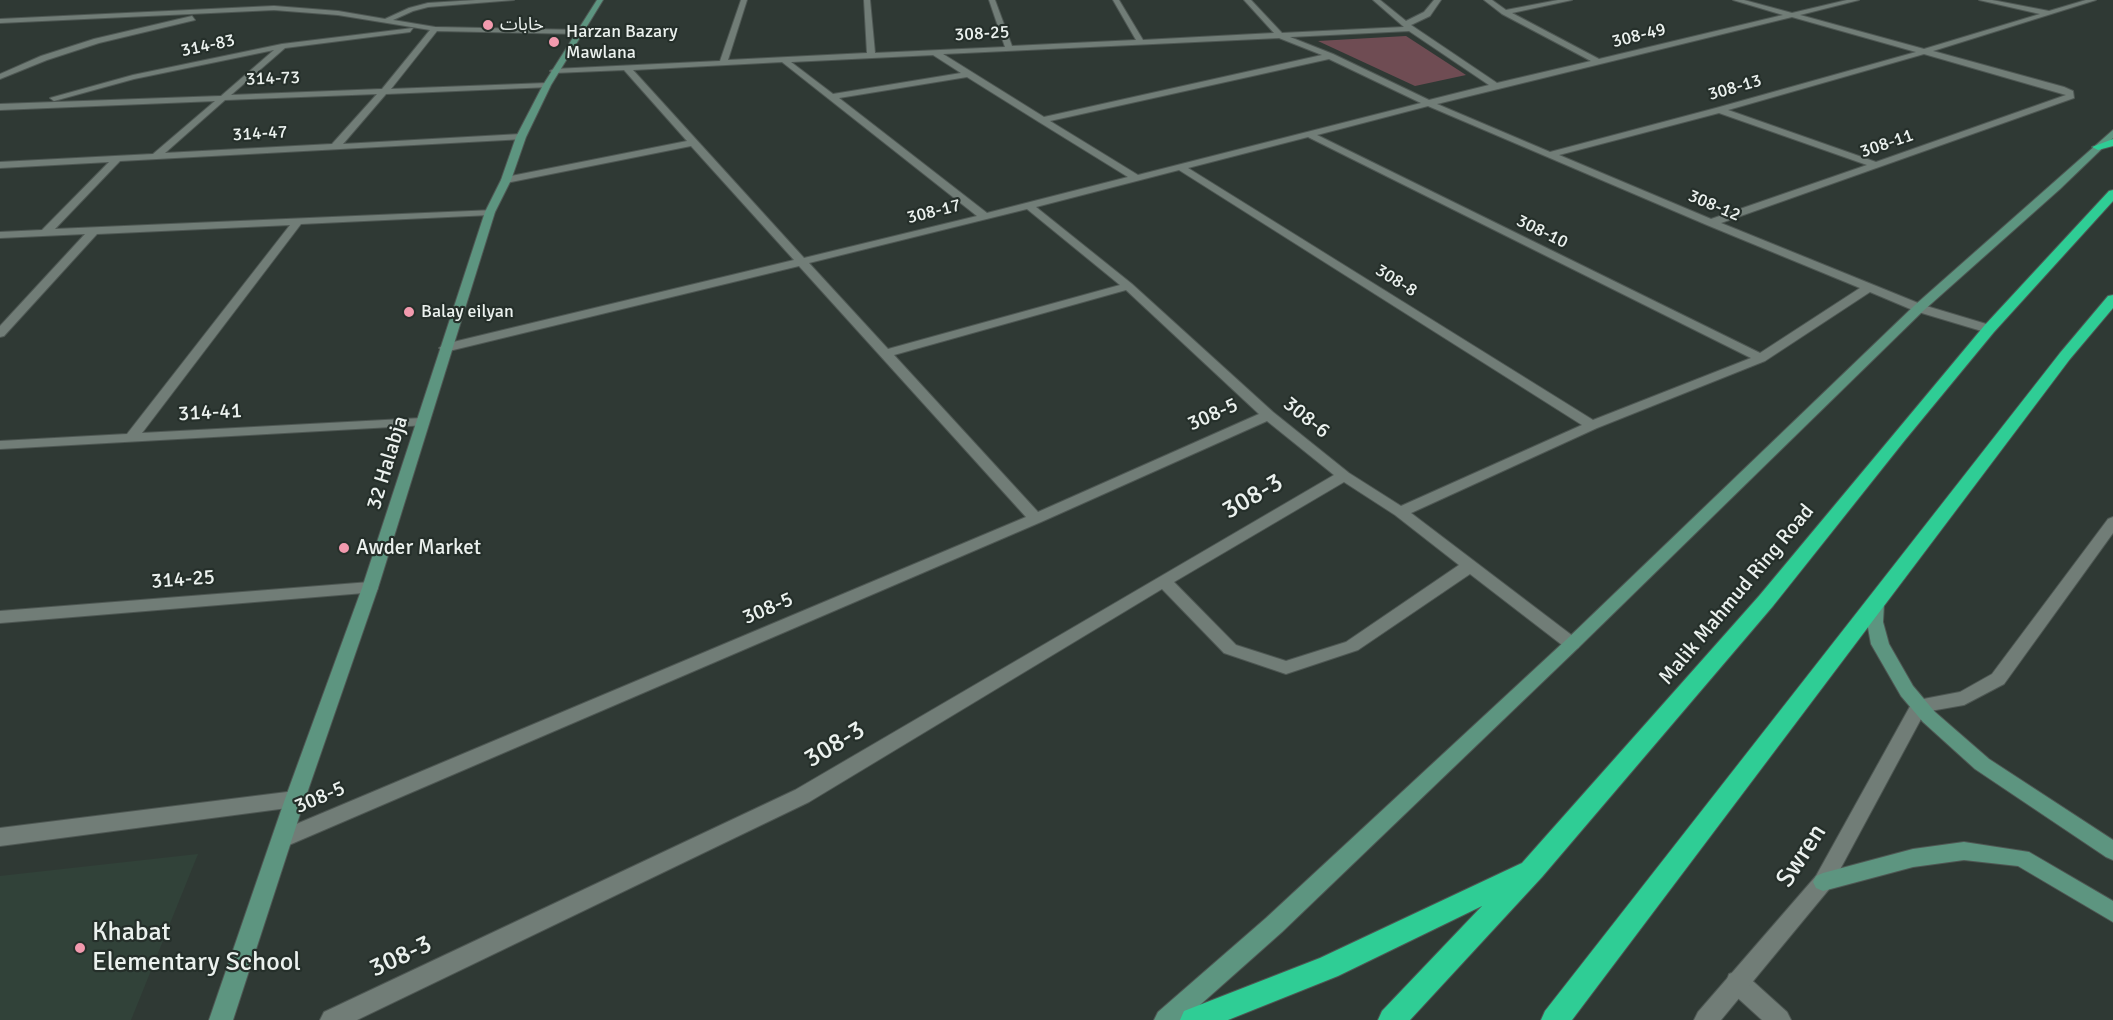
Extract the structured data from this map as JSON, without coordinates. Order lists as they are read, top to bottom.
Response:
{
  "streets": {
    "highway": ["Malik Mahmud Ring Road"],
    "street": [
      "308-25",
      "308-49",
      "314-83",
      "314-73",
      "308-13",
      "314-47",
      "308-11",
      "308-12",
      "308-17",
      "308-10",
      "308-8",
      "314-41",
      "308-5",
      "308-6",
      "32 Halabja",
      "308-3",
      "314-25",
      "Swren"
    ]
  },
  "crossings": [
    ["308-25", "314-73"],
    ["308-25", "308-12"],
    ["308-25", "32 Halabja"],
    ["308-49", "308-12"],
    ["308-49", "308-17"],
    ["314-83", "314-73"],
    ["314-73", "32 Halabja"],
    ["308-13", "308-11"],
    ["308-13", "308-12"],
    ["314-47", "32 Halabja"],
    ["308-11", "308-12"],
    ["308-12", "308-17"],
    ["308-12", "Malik Mahmud Ring Road"],
    ["308-17", "308-10"],
    ["308-17", "308-8"],
    ["308-17", "308-6"],
    ["308-17", "32 Halabja"],
    ["314-41", "32 Halabja"],
    ["308-5", "308-6"],
    ["308-5", "32 Halabja"],
    ["308-6", "308-3"],
    ["32 Halabja", "314-25"]
  ],
  "places": [
    "خابات",
    "Harzan Bazary Mawlana",
    "Balay eilyan",
    "Awder Market",
    "Khabat Elementary School"
  ]
}
